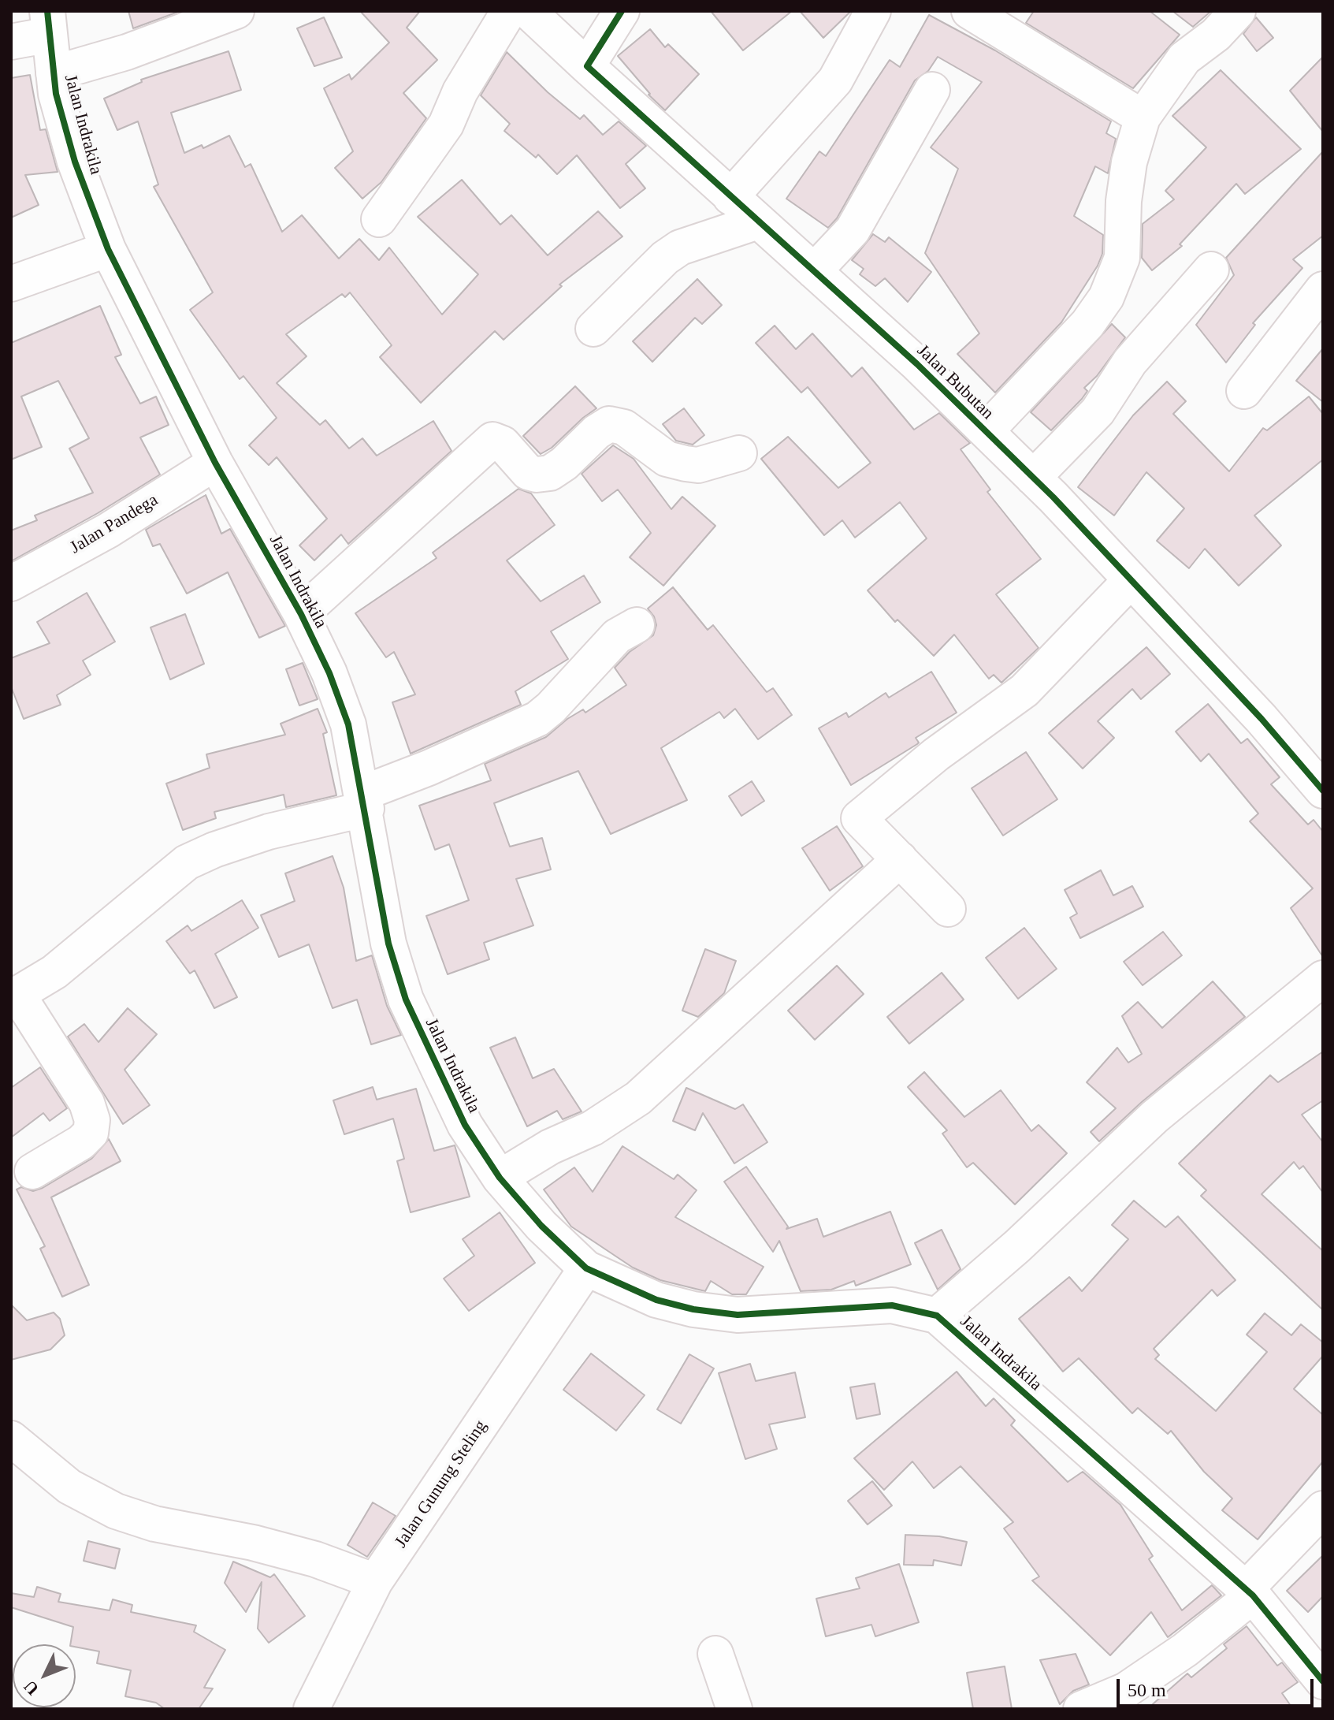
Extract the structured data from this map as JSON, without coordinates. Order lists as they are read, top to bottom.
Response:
{
  "streets": {
    "street": [
      "Jalan Indrakila",
      "Jalan Bubutan",
      "Jalan Pandega",
      "Jalan Gunung Steling"
    ]
  },
  "crossings": [
    ["Jalan Indrakila", "Jalan Pandega"],
    ["Jalan Indrakila", "Jalan Gunung Steling"]
  ],
  "scale_bar": "50 m",
  "north": "bottom left"
}
